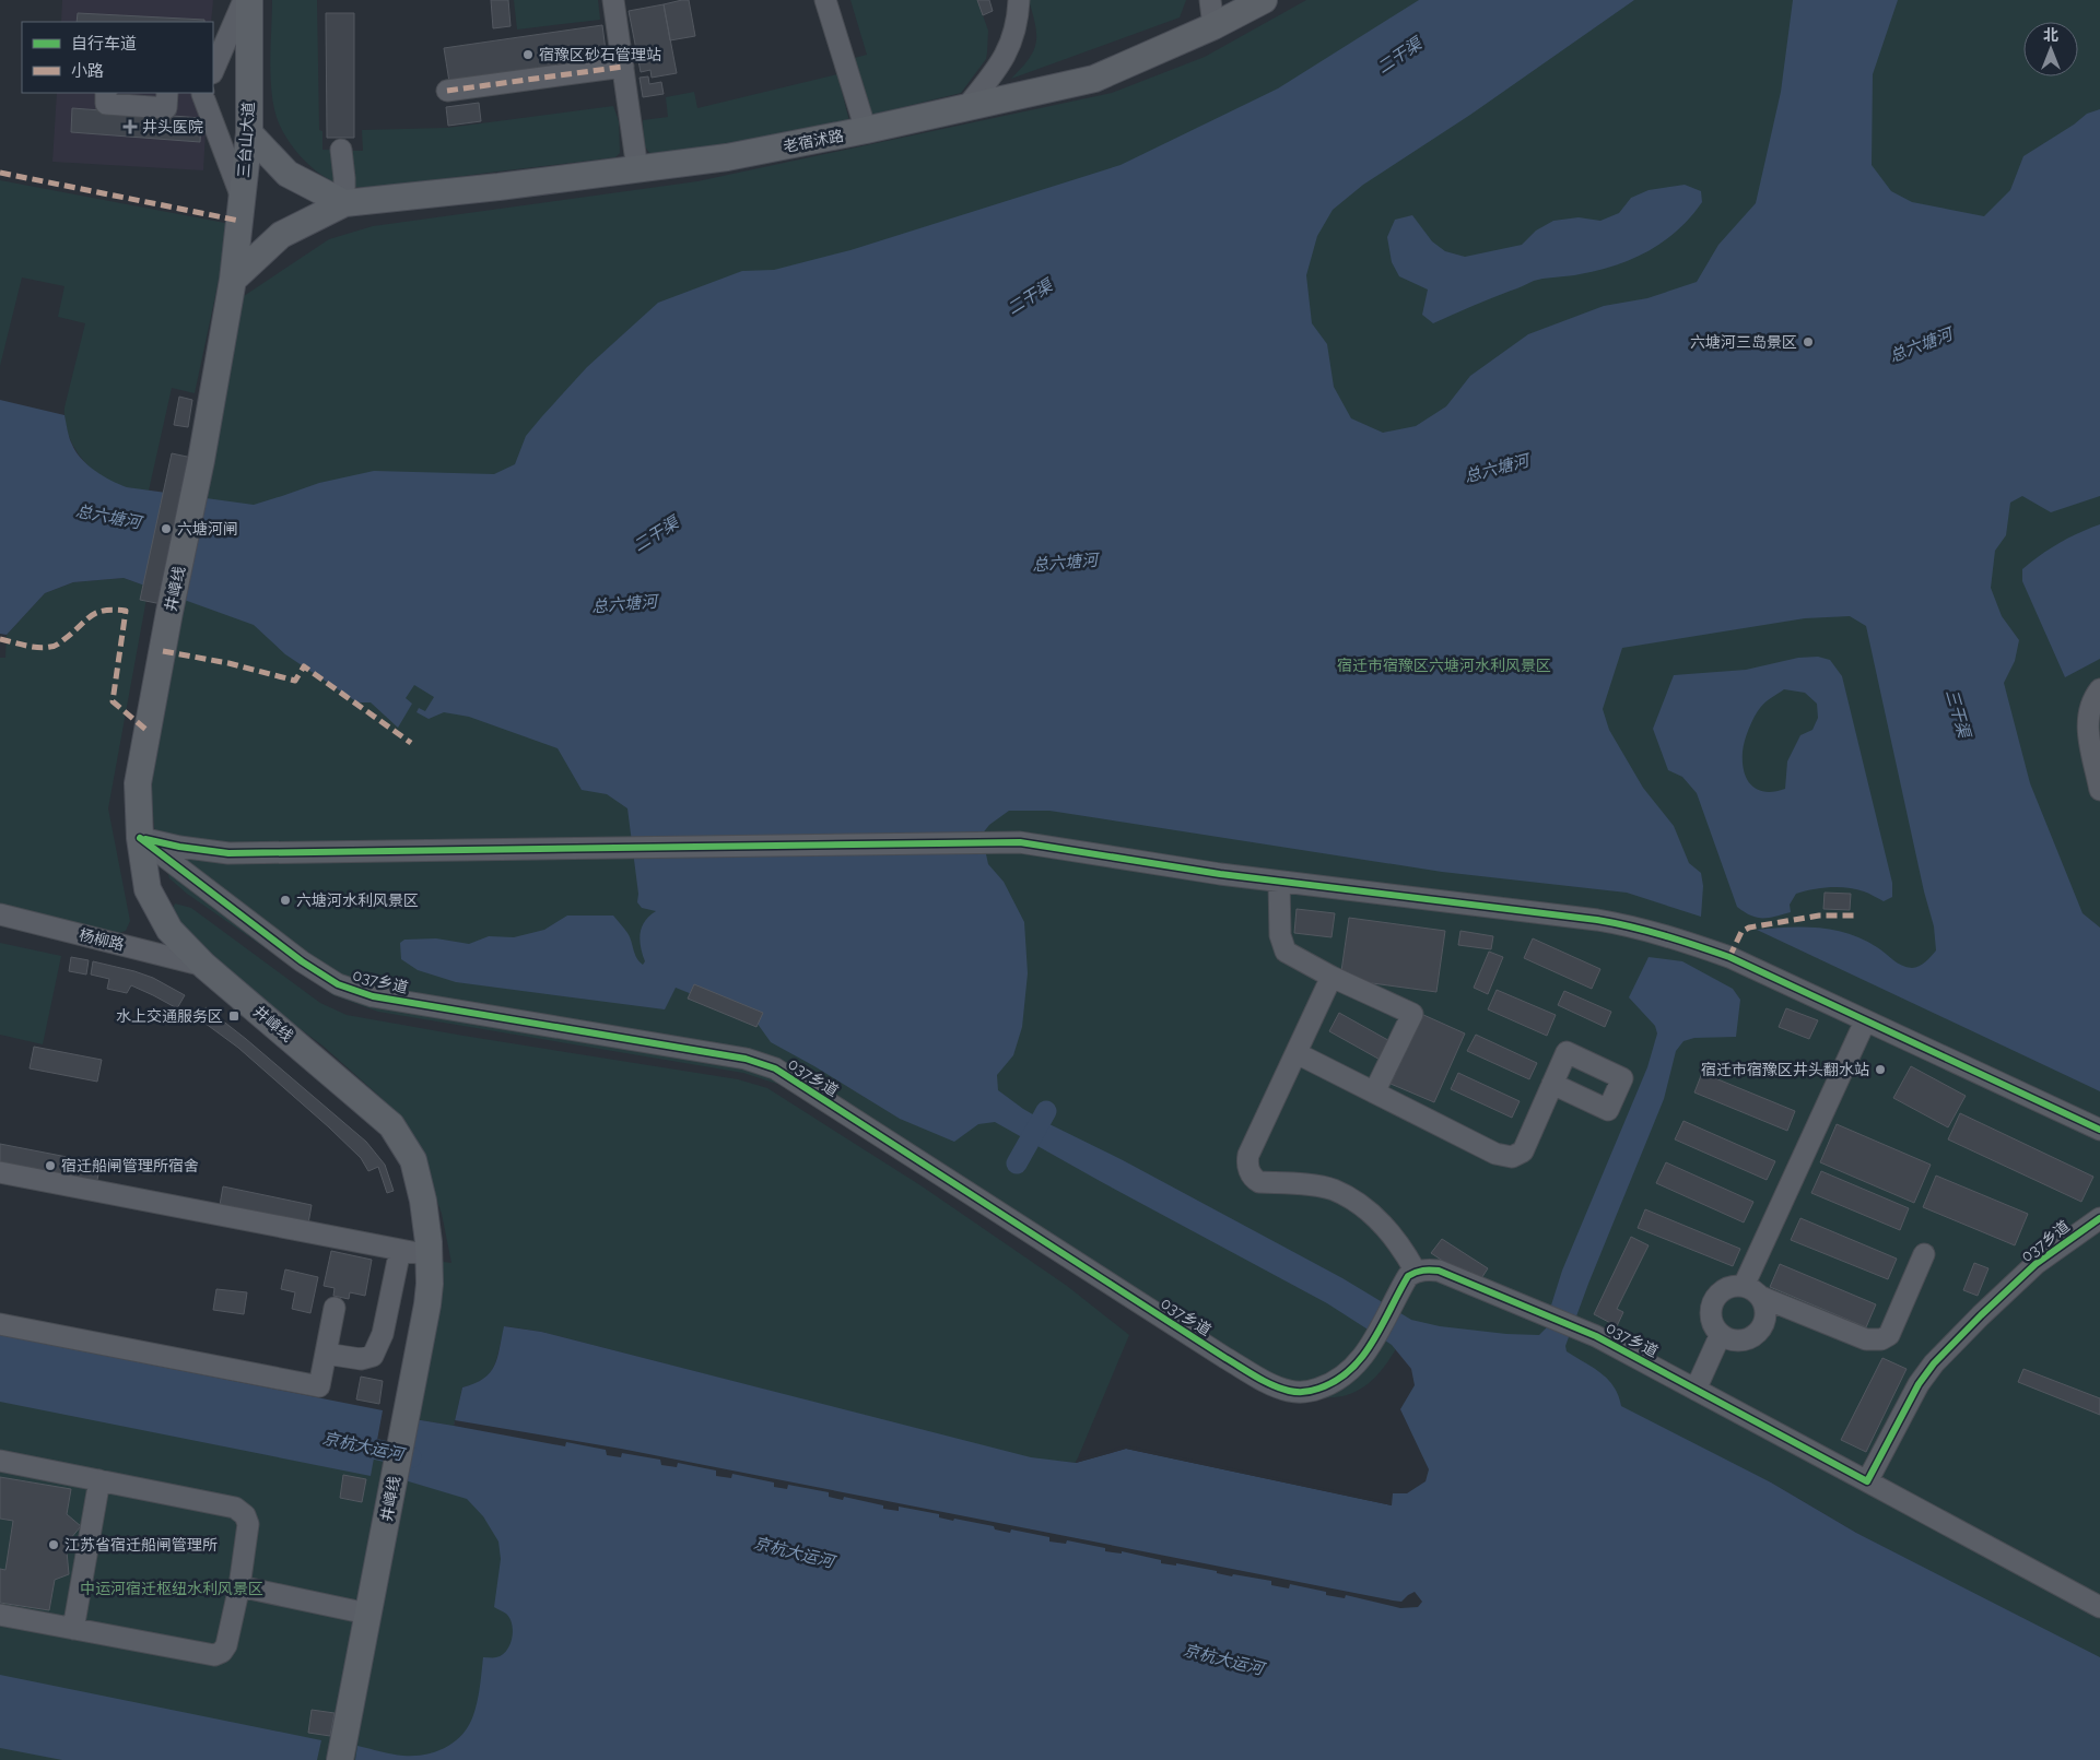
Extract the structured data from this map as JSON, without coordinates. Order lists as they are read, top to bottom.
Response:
{
  "streets": {
    "main road": ["三台山大道", "老宿沭路", "井嶂线"],
    "street": ["杨柳路", "037乡道"]
  },
  "crossings": [
    ["三台山大道", "老宿沭路"],
    ["三台山大道", "井嶂线"],
    ["老宿沭路", "井嶂线"],
    ["井嶂线", "杨柳路"],
    ["井嶂线", "037乡道"]
  ],
  "water": [
    "二干渠",
    "总六塘河",
    "三干渠",
    "京杭大运河"
  ],
  "parks": ["宿迁市宿豫区六塘河水利风景区", "中运河宿迁枢纽水利风景区"],
  "places": {
    "other": [
      "宿豫区砂石管理站",
      "六塘河三岛景区",
      "六塘河闸",
      "六塘河水利风景区",
      "宿迁市宿豫区井头翻水站",
      "宿迁船闸管理所宿舍",
      "江苏省宿迁船闸管理所"
    ],
    "health": ["井头医院"],
    "transit": ["水上交通服务区"]
  },
  "legend": ["自行车道", "小路"],
  "north": "top"
}
